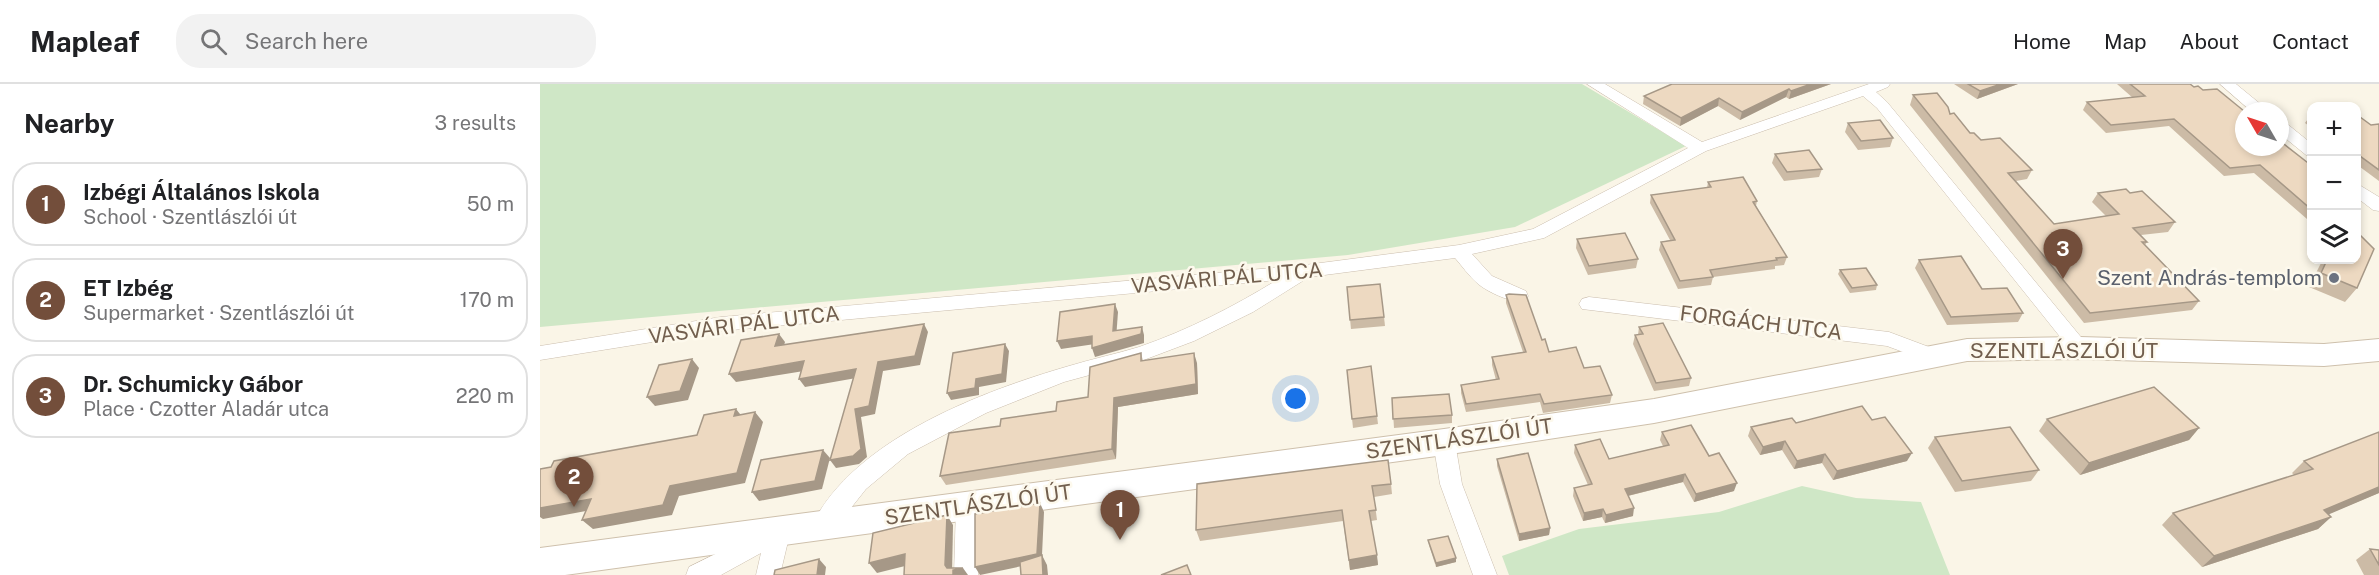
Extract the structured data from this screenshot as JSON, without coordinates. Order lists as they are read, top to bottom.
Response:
{
  "streets": {
    "main road": ["SZENTLÁSZLÓI ÚT"],
    "street": ["VASVÁRI PÁL UTCA", "FORGÁCH UTCA"]
  },
  "crossings": [
    ["FORGÁCH UTCA", "SZENTLÁSZLÓI ÚT"]
  ],
  "places": ["Szent András-templom"],
  "north": "top left",
  "page": {
    "header": "Mapleaf",
    "search": "Search here",
    "nav": [
      "Home",
      "Map",
      "About",
      "Contact"
    ],
    "heading": ["Nearby", "3 results"],
    "map_buttons": ["+", "−"],
    "list": [
      {
        "mark": "1",
        "name": "Izbégi Általános Iskola",
        "note": "School · Szentlászlói út",
        "value": "50 m"
      },
      {
        "mark": "2",
        "name": "ET Izbég",
        "note": "Supermarket · Szentlászlói út",
        "value": "170 m"
      },
      {
        "mark": "3",
        "name": "Dr. Schumicky Gábor",
        "note": "Place · Czotter Aladár utca",
        "value": "220 m"
      }
    ],
    "pins": ["3", "2", "1"]
  }
}
